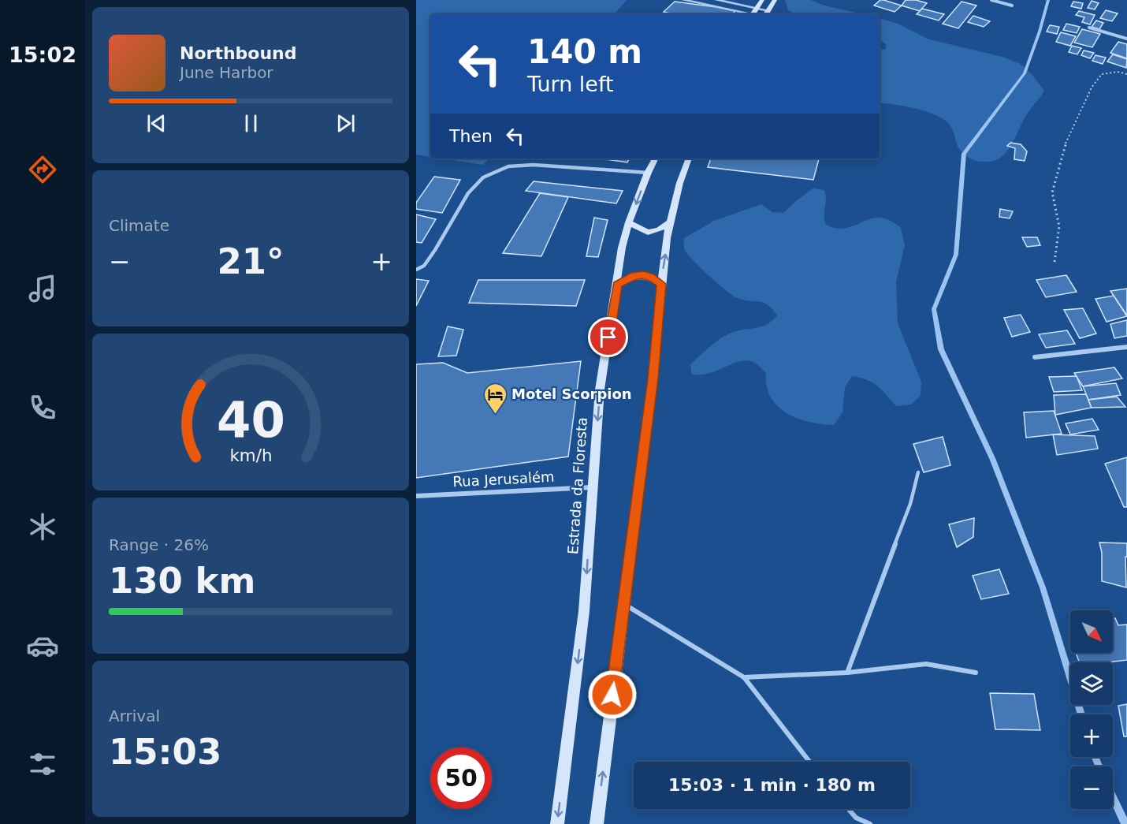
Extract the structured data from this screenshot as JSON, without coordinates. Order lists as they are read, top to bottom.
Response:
{
  "streets": {
    "main road": ["Estrada da Floresta"],
    "street": ["Rua Jerusalém"]
  },
  "crossings": [
    ["Rua Jerusalém", "Estrada da Floresta"]
  ],
  "places": {
    "hotel": ["Motel Scorpion"]
  },
  "north": "bottom right",
  "page": {
    "tabs": "15:02",
    "turn": ["140 m", "Turn left"],
    "song": ["Northbound", "June Harbor"],
    "then": "Then",
    "tile": [
      "Climate",
      ["Range · 26%", "130 km"],
      ["Arrival", "15:03"]
    ],
    "heat": ["−", "21°", "+"],
    "map_buttons": ["+", "−"],
    "limit": "50",
    "trip": "15:03 · 1 min · 180 m",
    "gauge": ["40", "km/h"]
  }
}
